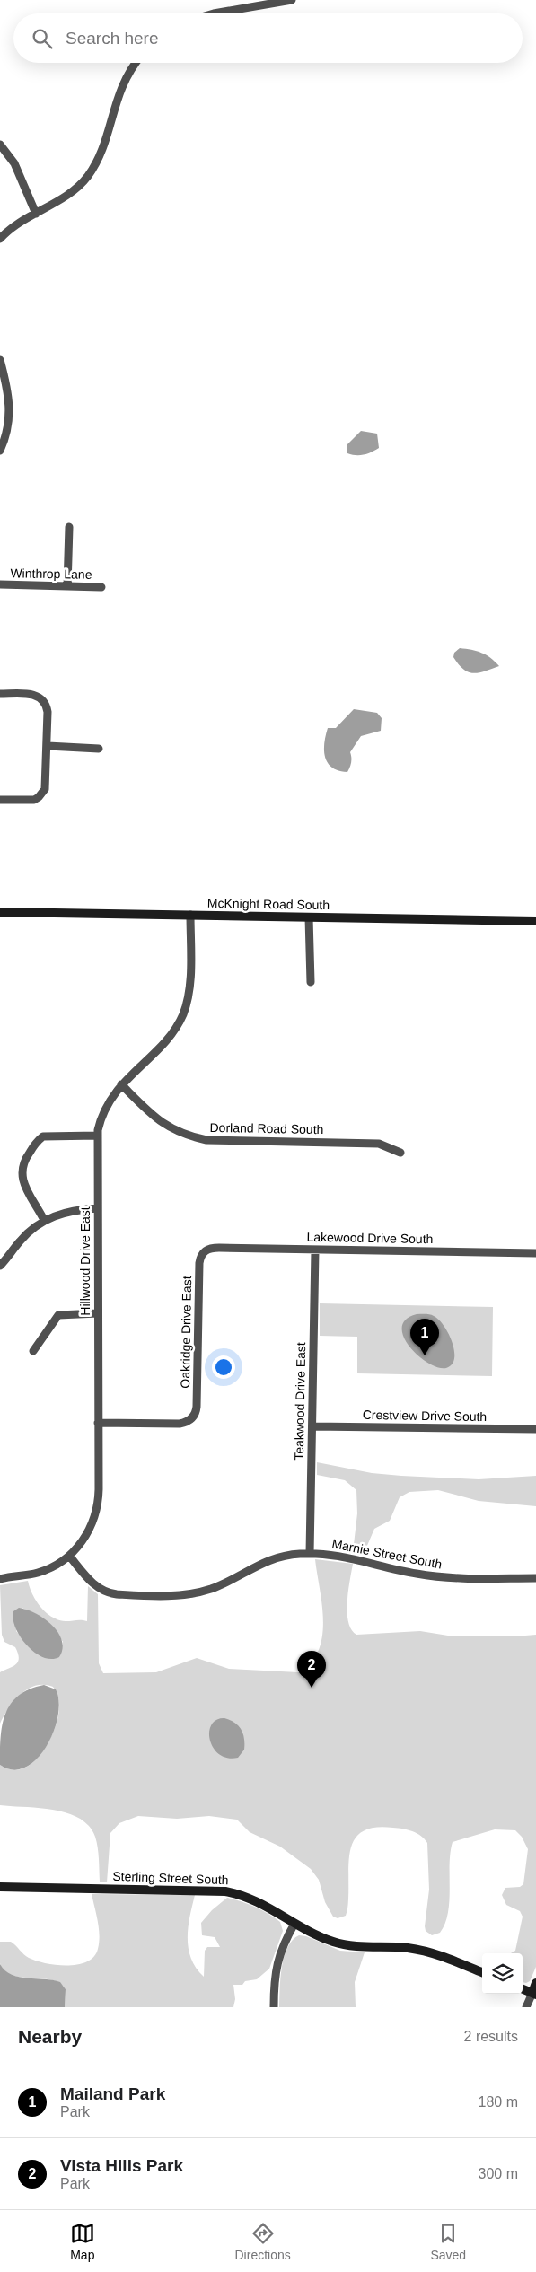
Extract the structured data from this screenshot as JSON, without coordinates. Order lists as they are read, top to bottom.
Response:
{
  "streets": {
    "street": [
      "Winthrop Lane",
      "McKnight Road South",
      "Dorland Road South",
      "Lakewood Drive South",
      "Hillwood Drive East",
      "Oakridge Drive East",
      "Teakwood Drive East",
      "Crestview Drive South",
      "Marnie Street South",
      "Sterling Street South"
    ]
  },
  "crossings": [
    ["McKnight Road South", "Hillwood Drive East"],
    ["Dorland Road South", "Hillwood Drive East"],
    ["Lakewood Drive South", "Oakridge Drive East"],
    ["Lakewood Drive South", "Teakwood Drive East"],
    ["Hillwood Drive East", "Oakridge Drive East"],
    ["Hillwood Drive East", "Marnie Street South"],
    ["Teakwood Drive East", "Crestview Drive South"],
    ["Teakwood Drive East", "Marnie Street South"]
  ],
  "page": {
    "search": "Search here",
    "pins": ["1", "2"],
    "heading": ["Nearby", "2 results"],
    "list": [
      {
        "mark": "1",
        "name": "Mailand Park",
        "note": "Park",
        "value": "180 m"
      },
      {
        "mark": "2",
        "name": "Vista Hills Park",
        "note": "Park",
        "value": "300 m"
      }
    ],
    "nav": ["Map", "Directions", "Saved"]
  }
}
